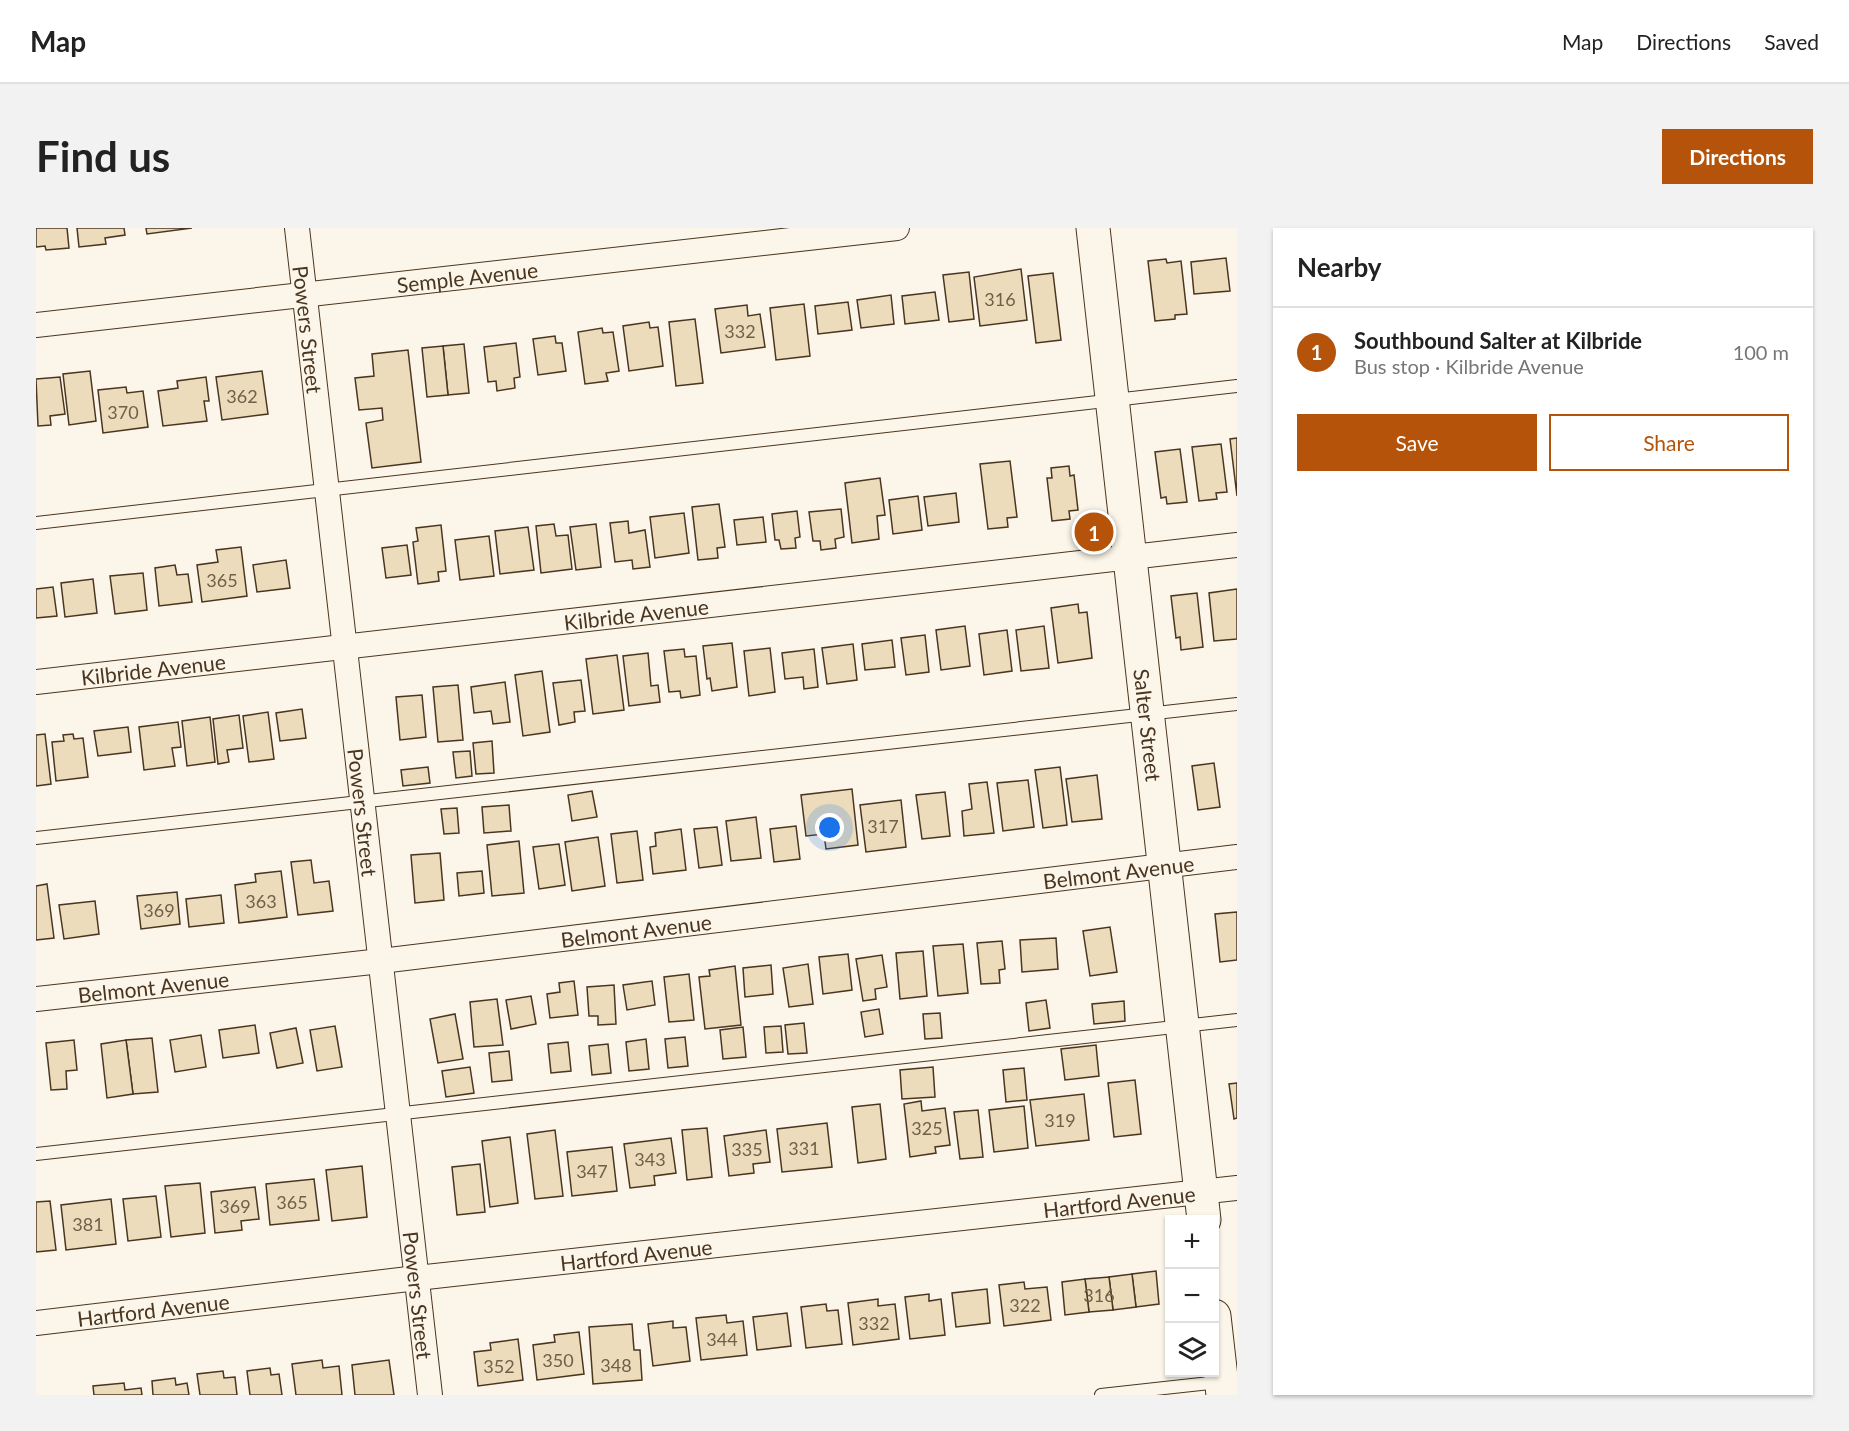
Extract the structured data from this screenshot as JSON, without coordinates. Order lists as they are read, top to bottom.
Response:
{
  "streets": {
    "main road": ["Salter Street"],
    "street": [
      "Semple Avenue",
      "Powers Street",
      "Kilbride Avenue",
      "Belmont Avenue",
      "Hartford Avenue"
    ]
  },
  "crossings": [
    ["Semple Avenue", "Powers Street"],
    ["Powers Street", "Kilbride Avenue"],
    ["Powers Street", "Belmont Avenue"],
    ["Powers Street", "Hartford Avenue"],
    ["Kilbride Avenue", "Salter Street"],
    ["Salter Street", "Belmont Avenue"],
    ["Salter Street", "Hartford Avenue"]
  ],
  "house_numbers": [
    "316",
    "332",
    "362",
    "370",
    "365",
    "317",
    "363",
    "369",
    "319",
    "325",
    "331",
    "335",
    "343",
    "347",
    "365",
    "369",
    "381",
    "316",
    "322",
    "332",
    "344",
    "350",
    "348",
    "352"
  ],
  "page": {
    "header": "Map",
    "nav": ["Map", "Directions", "Saved"],
    "buttons": [
      "Directions",
      ["Save", "Share"]
    ],
    "title": "Find us",
    "heading": "Nearby",
    "list": [
      {
        "mark": "1",
        "name": "Southbound Salter at Kilbride",
        "note": "Bus stop · Kilbride Avenue",
        "value": "100 m"
      }
    ],
    "pins": "1",
    "map_buttons": ["+", "−"]
  }
}
